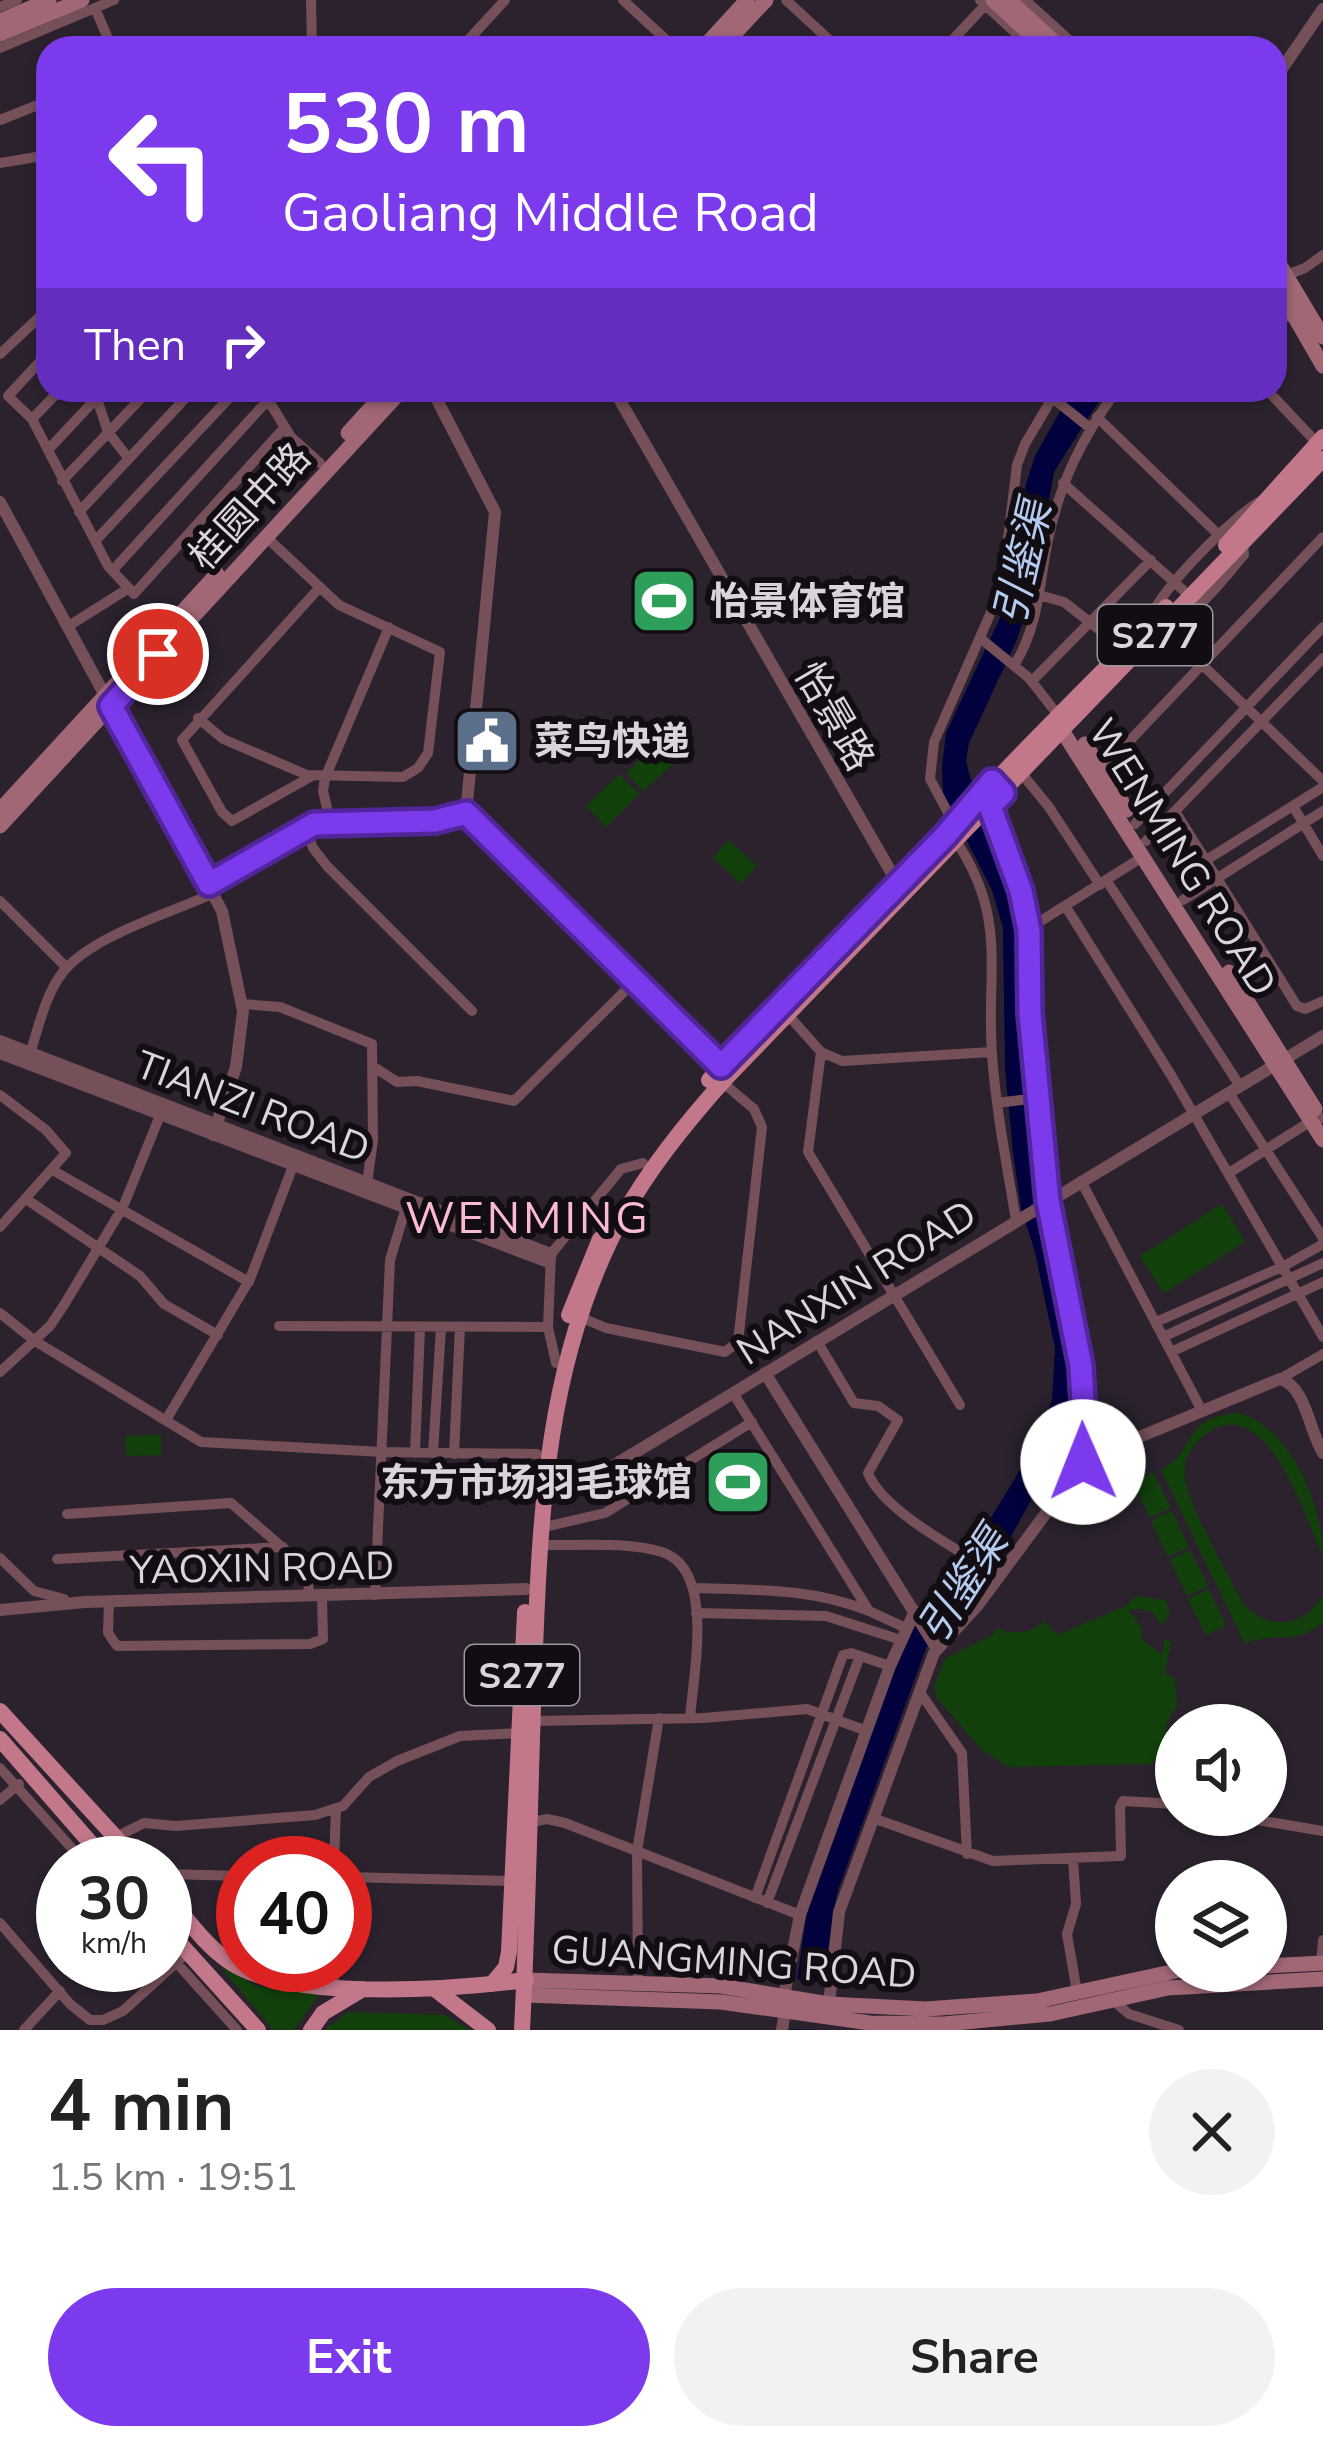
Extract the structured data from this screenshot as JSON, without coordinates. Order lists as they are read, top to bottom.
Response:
{
  "streets": {
    "main road": [
      "桂圆中路",
      "S277",
      "WENMING ROAD",
      "GUANGMING ROAD"
    ],
    "street": [
      "怡景路",
      "TIANZI ROAD",
      "NANXIN ROAD",
      "YAOXIN ROAD"
    ]
  },
  "crossings": [
    ["S277", "怡景路"],
    ["S277", "WENMING ROAD"],
    ["S277", "NANXIN ROAD"],
    ["S277", "YAOXIN ROAD"],
    ["S277", "GUANGMING ROAD"],
    ["WENMING ROAD", "NANXIN ROAD"]
  ],
  "districts": ["WENMING"],
  "water": ["引鉴渠"],
  "places": {
    "sports": ["怡景体育馆", "东方市场羽毛球馆"],
    "public building": ["菜鸟快递"]
  },
  "page": {
    "turn": ["530 m", "Gaoliang Middle Road"],
    "then": "Then",
    "speed": "30 km/h",
    "limit": "40",
    "heading": ["4 min", "1.5 km · 19:51"],
    "buttons": ["Exit", "Share"]
  }
}
